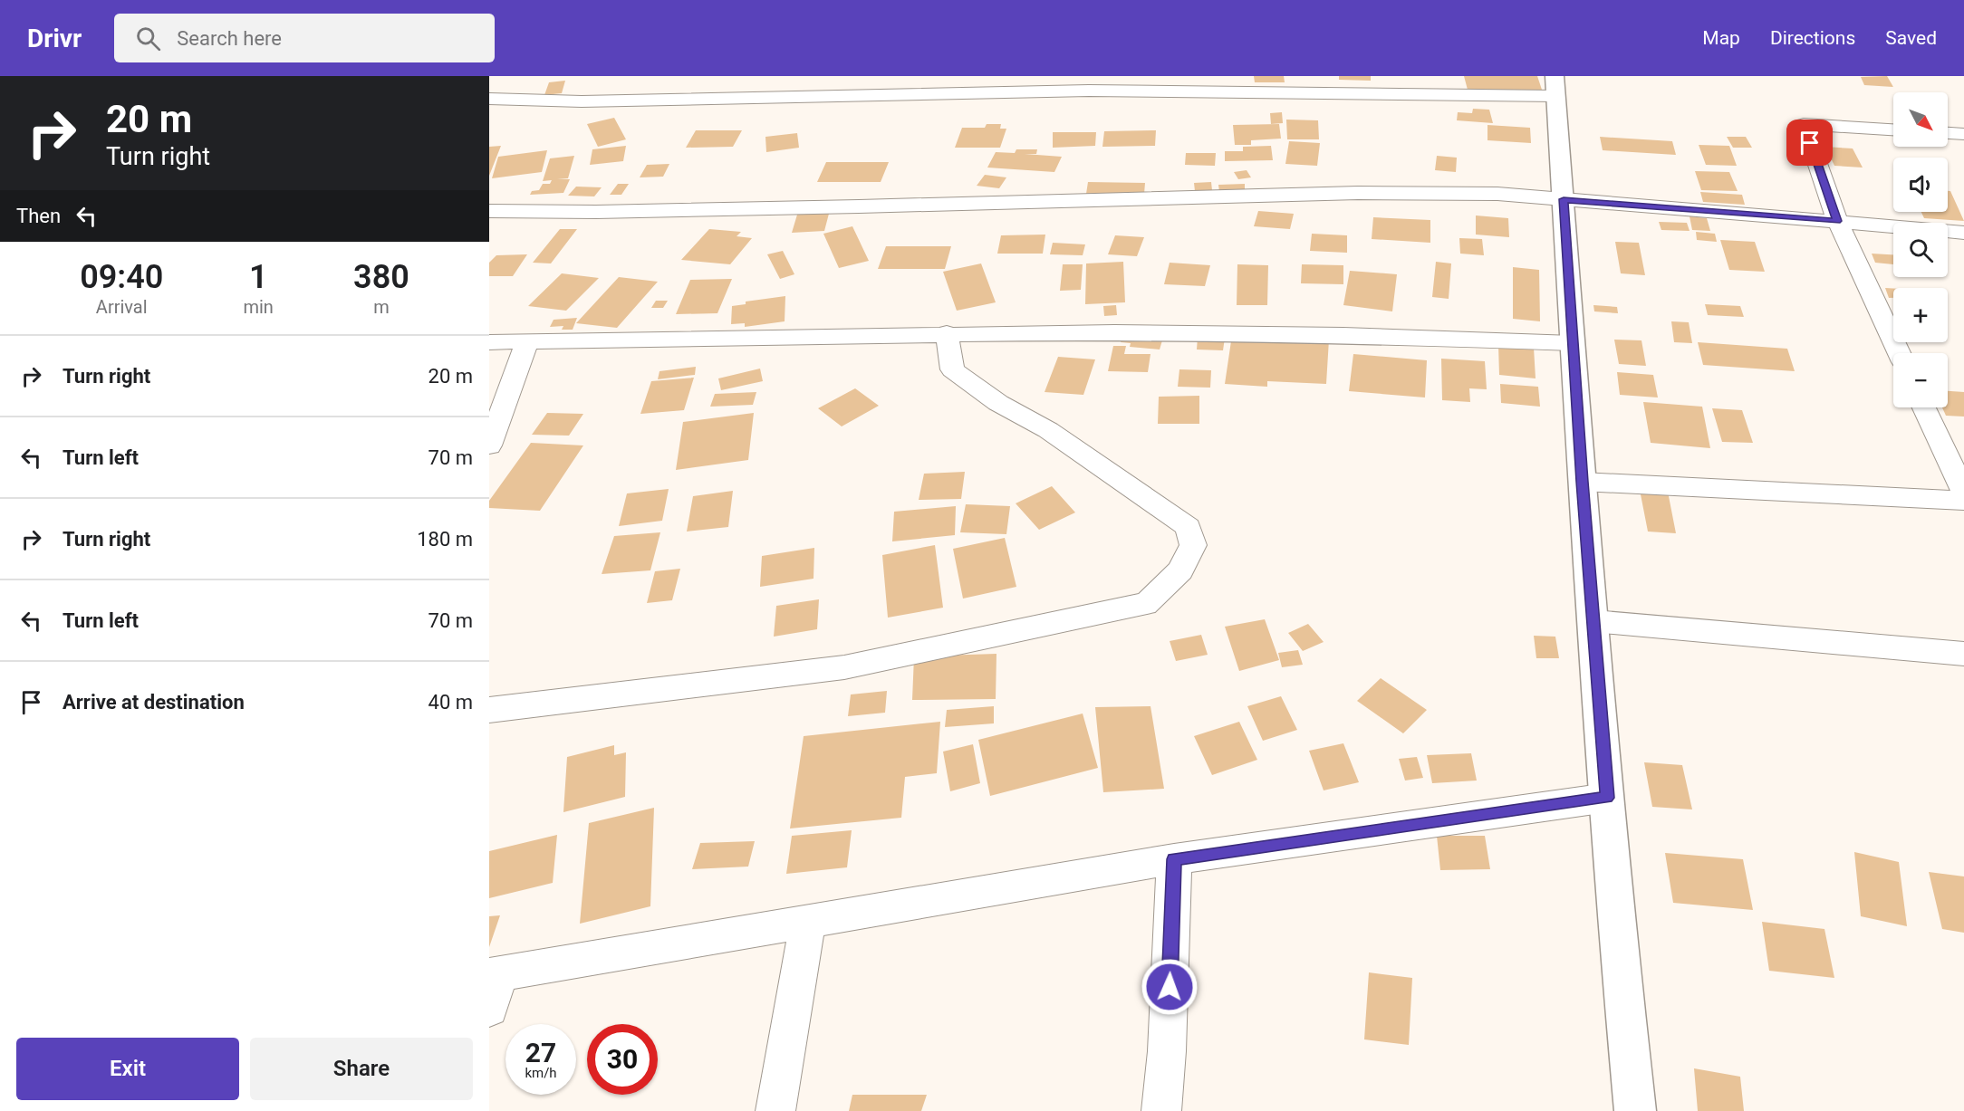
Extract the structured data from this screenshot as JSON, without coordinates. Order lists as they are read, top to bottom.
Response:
{
  "north": "bottom right",
  "page": {
    "header": "Drivr",
    "search": "Search here",
    "nav": ["Map", "Directions", "Saved"],
    "turn": ["20 m", "Turn right"],
    "map_buttons": ["+", "−"],
    "then": "Then",
    "eta": [
      "09:40",
      "Arrival",
      "1",
      "min",
      "380",
      "m"
    ],
    "list": [
      {
        "name": "Turn right",
        "value": "20 m"
      },
      {
        "name": "Turn left",
        "value": "70 m"
      },
      {
        "name": "Turn right",
        "value": "180 m"
      },
      {
        "name": "Turn left",
        "value": "70 m"
      },
      {
        "name": "Arrive at destination",
        "value": "40 m"
      }
    ],
    "speed": "27 km/h",
    "limit": "30",
    "buttons": ["Exit", "Share"]
  }
}
